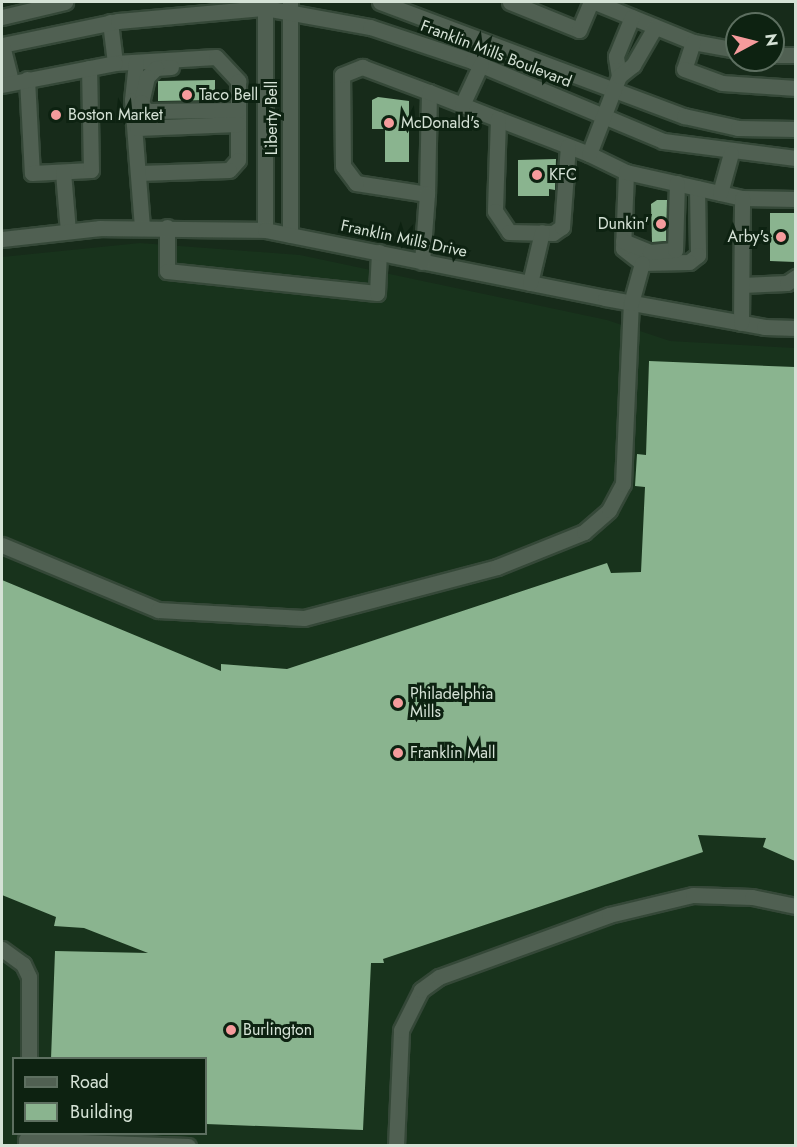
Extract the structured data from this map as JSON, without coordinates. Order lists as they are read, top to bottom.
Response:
{
  "streets": {
    "street": ["Franklin Mills Boulevard", "Liberty Bell", "Franklin Mills Drive"]
  },
  "crossings": [
    ["Franklin Mills Boulevard", "Liberty Bell"],
    ["Liberty Bell", "Franklin Mills Drive"]
  ],
  "places": [
    "Taco Bell",
    "Boston Market",
    "McDonald's",
    "KFC",
    "Dunkin'",
    "Arby's",
    "Philadelphia Mills",
    "Franklin Mall",
    "Burlington"
  ],
  "legend": ["Road", "Building"],
  "north": "right"
}
